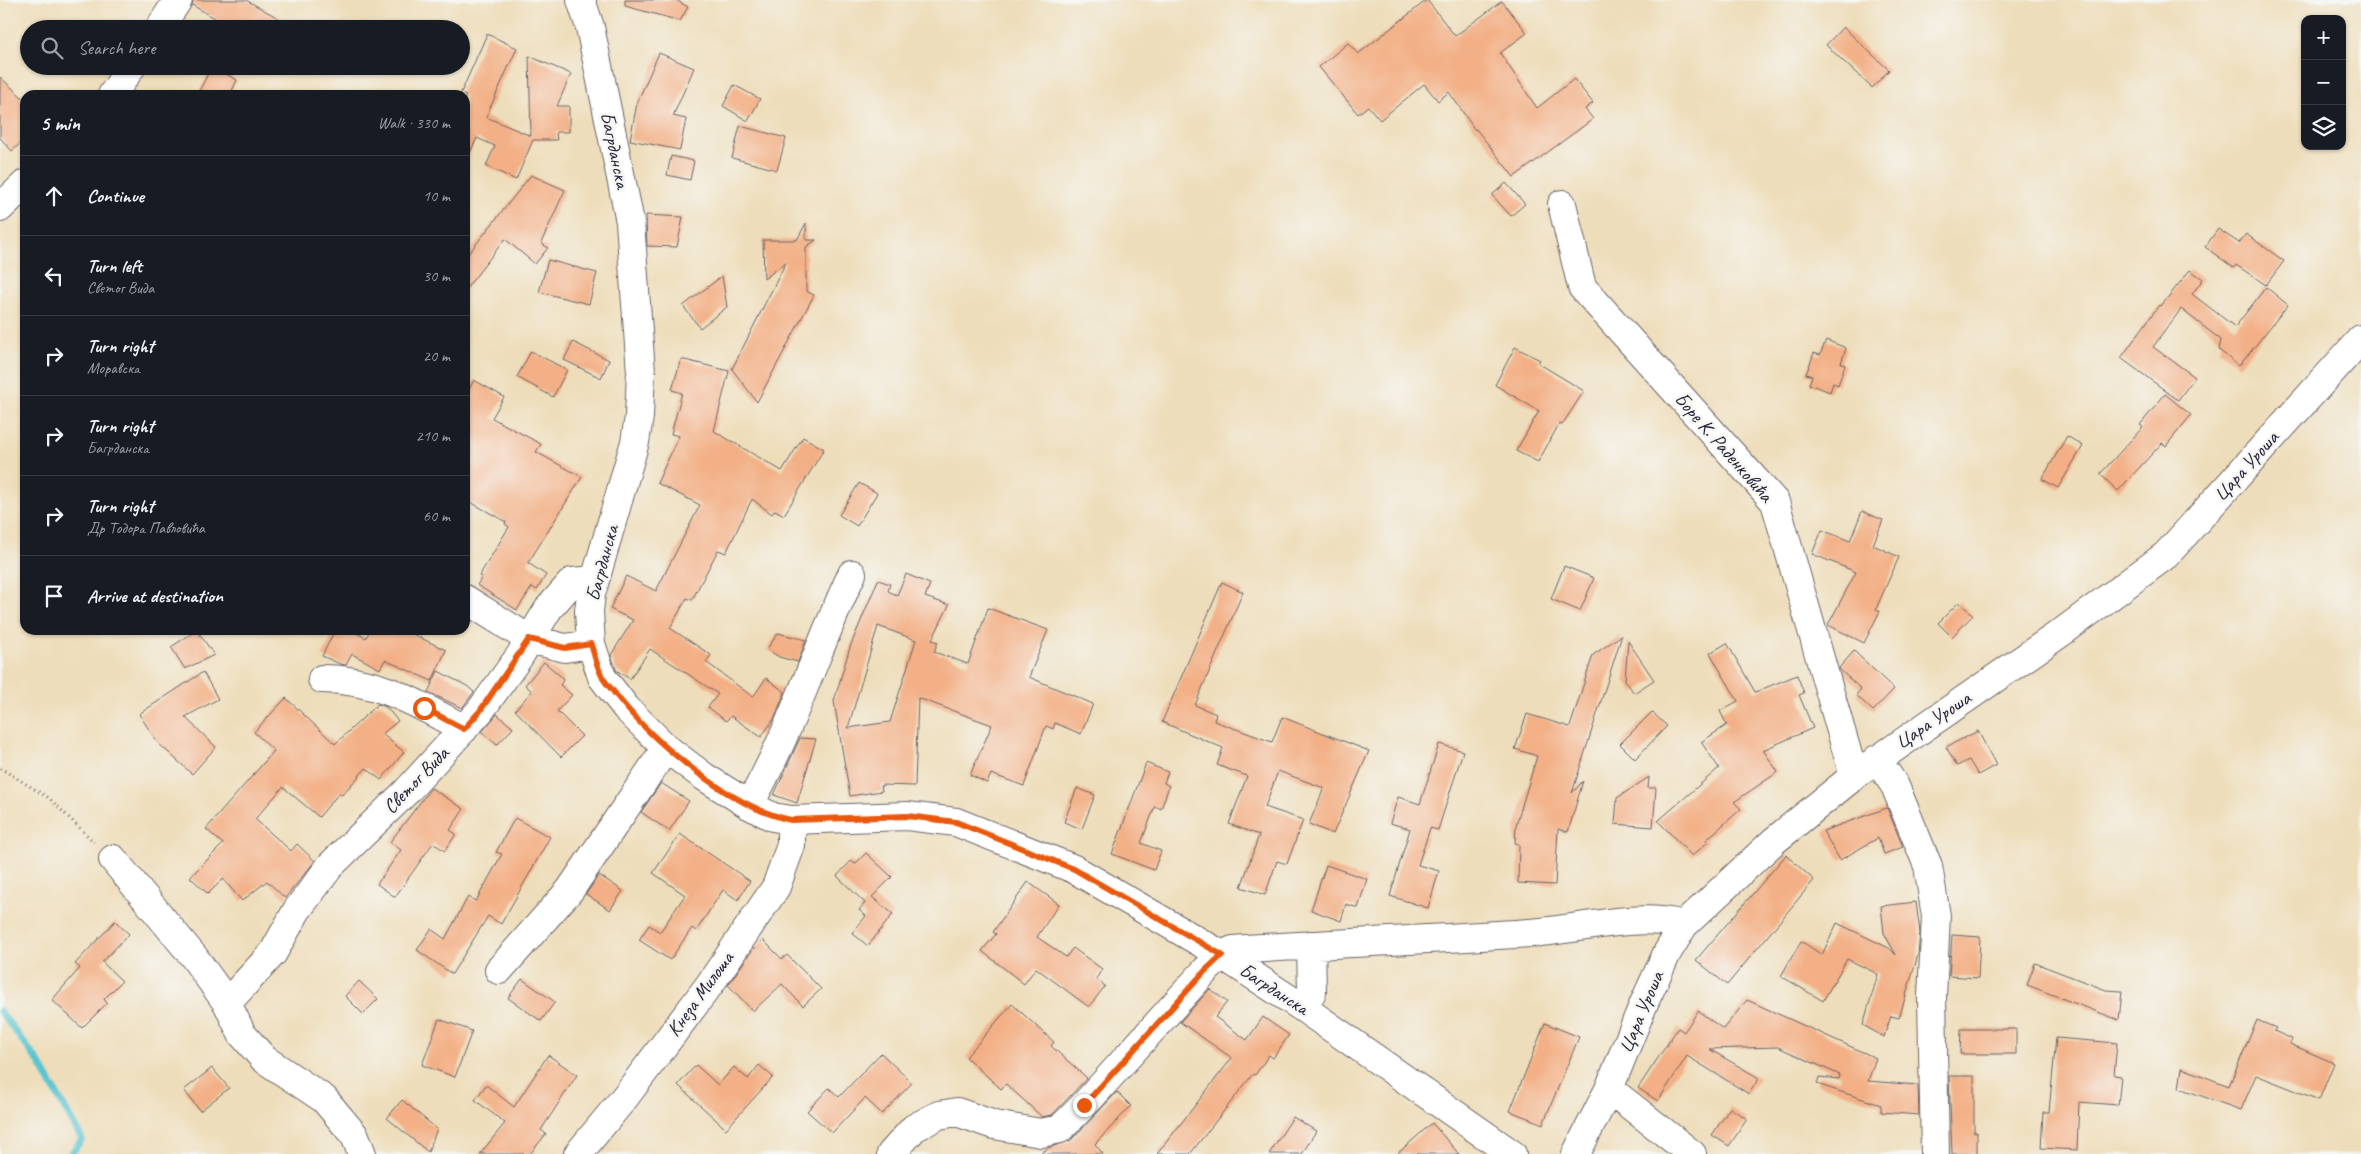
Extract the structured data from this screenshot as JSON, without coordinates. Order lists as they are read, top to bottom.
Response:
{
  "streets": {
    "street": [
      "Багрданска",
      "Боре К. Раденковића",
      "Цара Уроша",
      "Светог Вида",
      "Кнеза Милоша"
    ]
  },
  "crossings": [
    ["Багрданска", "Светог Вида"],
    ["Багрданска", "Кнеза Милоша"],
    ["Боре К. Раденковића", "Цара Уроша"]
  ],
  "page": {
    "map_buttons": ["+", "−"],
    "search": "Search here",
    "heading": ["5 min", "Walk · 330 m"],
    "list": [
      ["Continue", "10 m"],
      ["Turn left", "Светог Вида", "30 m"],
      ["Turn right", "Моравска", "20 m"],
      ["Turn right", "Багрданска", "210 m"],
      ["Turn right", "Др Тодора Павловића", "60 m"],
      "Arrive at destination"
    ]
  }
}
